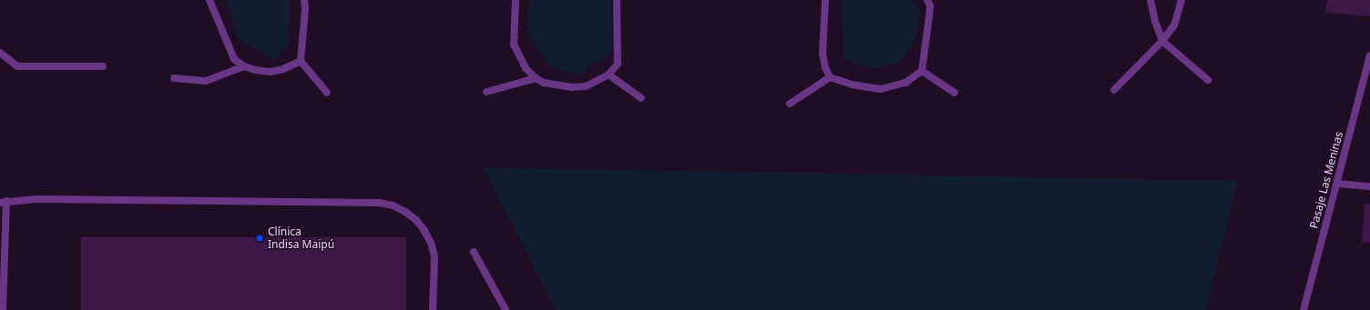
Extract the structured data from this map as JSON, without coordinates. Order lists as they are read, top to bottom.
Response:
{
  "streets": {
    "street": ["Pasaje Las Meninas"]
  },
  "places": ["Clínica Indisa Maipú"]
}
